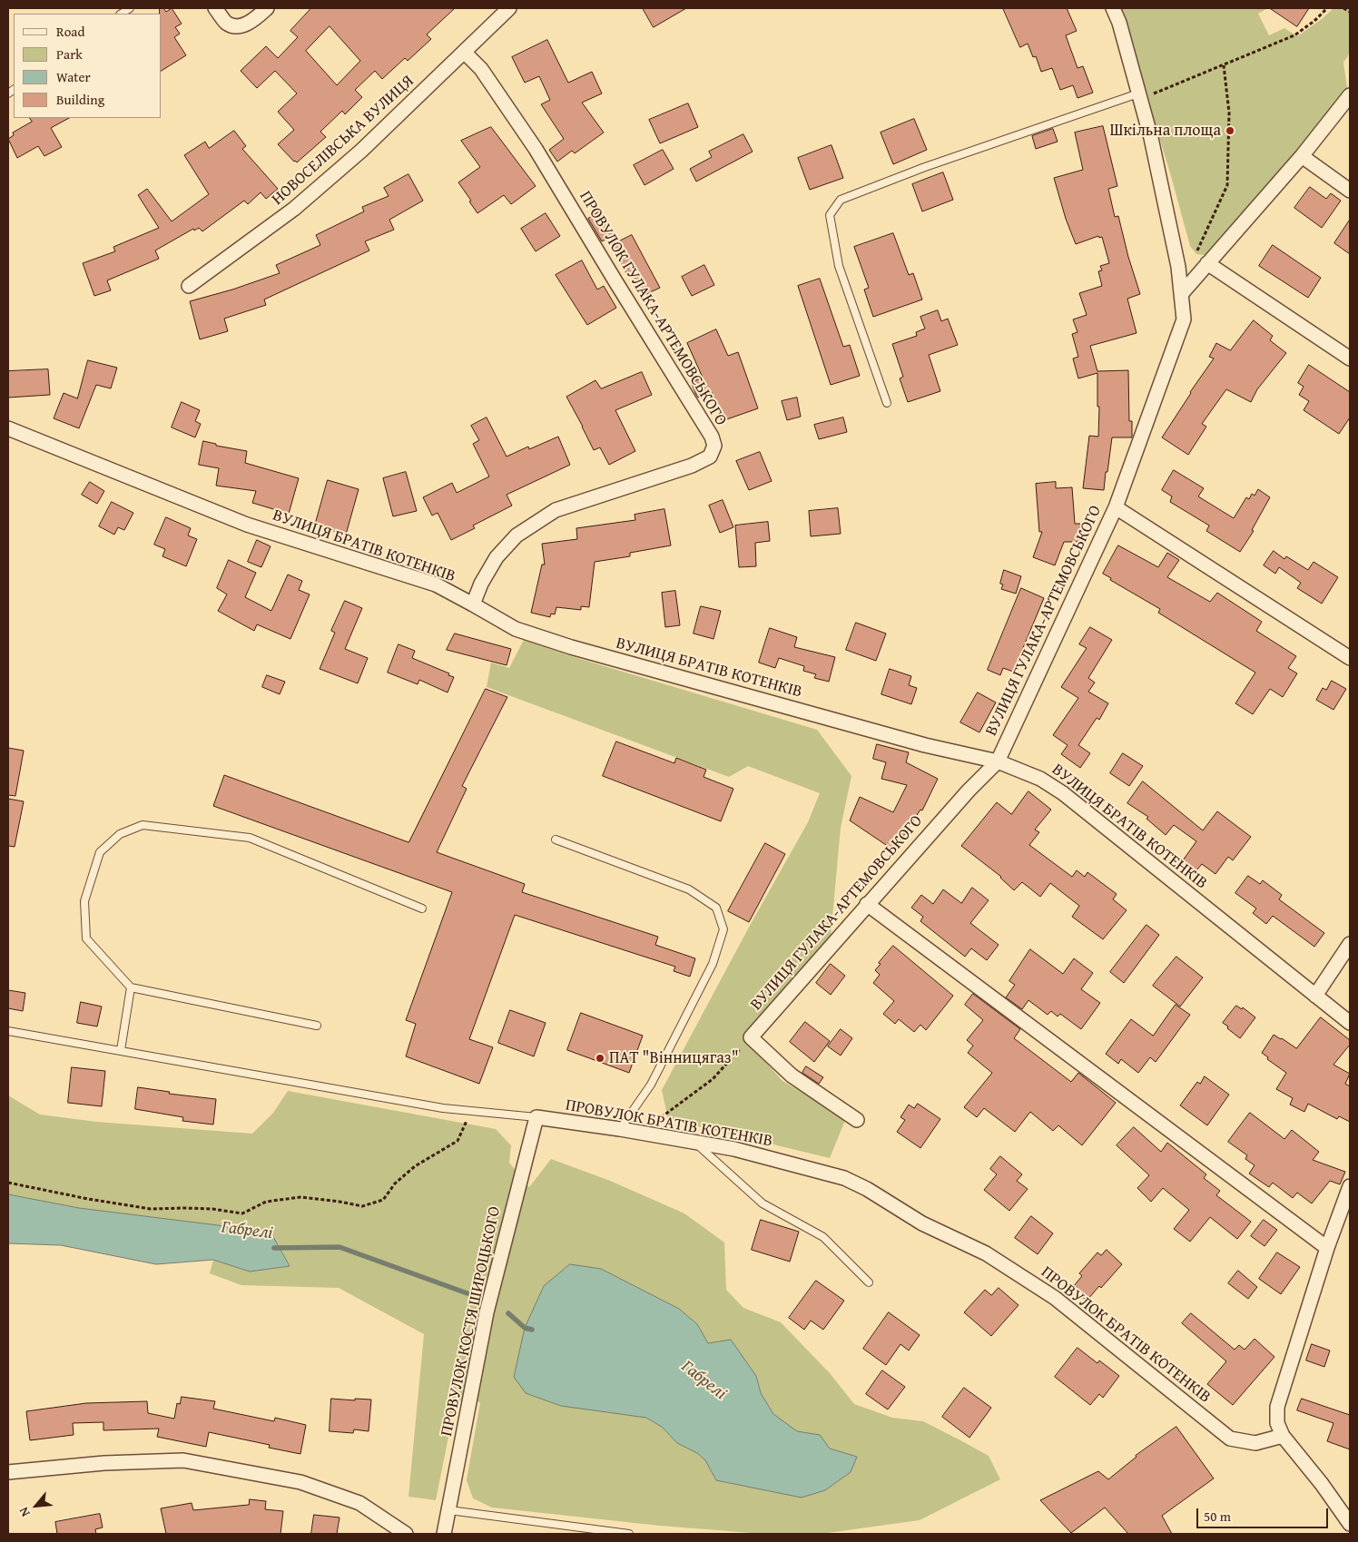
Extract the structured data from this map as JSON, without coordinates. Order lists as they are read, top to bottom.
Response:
{
  "streets": {
    "street": [
      "НОВОСЕЛІВСЬКА ВУЛИЦЯ",
      "ПРОВУЛОК ГУЛАКА-АРТЕМОВСЬКОГО",
      "ВУЛИЦЯ БРАТІВ КОТЕНКІВ",
      "ВУЛИЦЯ ГУЛАКА-АРТЕМОВСЬКОГО",
      "ПРОВУЛОК БРАТІВ КОТЕНКІВ",
      "ПРОВУЛОК КОСТЯ ШИРОЦЬКОГО"
    ]
  },
  "crossings": [
    ["НОВОСЕЛІВСЬКА ВУЛИЦЯ", "ПРОВУЛОК ГУЛАКА-АРТЕМОВСЬКОГО"],
    ["ПРОВУЛОК ГУЛАКА-АРТЕМОВСЬКОГО", "ВУЛИЦЯ БРАТІВ КОТЕНКІВ"],
    ["ВУЛИЦЯ БРАТІВ КОТЕНКІВ", "ВУЛИЦЯ ГУЛАКА-АРТЕМОВСЬКОГО"],
    ["ПРОВУЛОК БРАТІВ КОТЕНКІВ", "ПРОВУЛОК КОСТЯ ШИРОЦЬКОГО"]
  ],
  "water": ["Габрелі"],
  "places": ["Шкільна площа", "ПАТ \"Вінницягаз\""],
  "legend": [
    "Road",
    "Park",
    "Water",
    "Building"
  ],
  "scale_bar": "50 m",
  "north": "bottom left"
}
